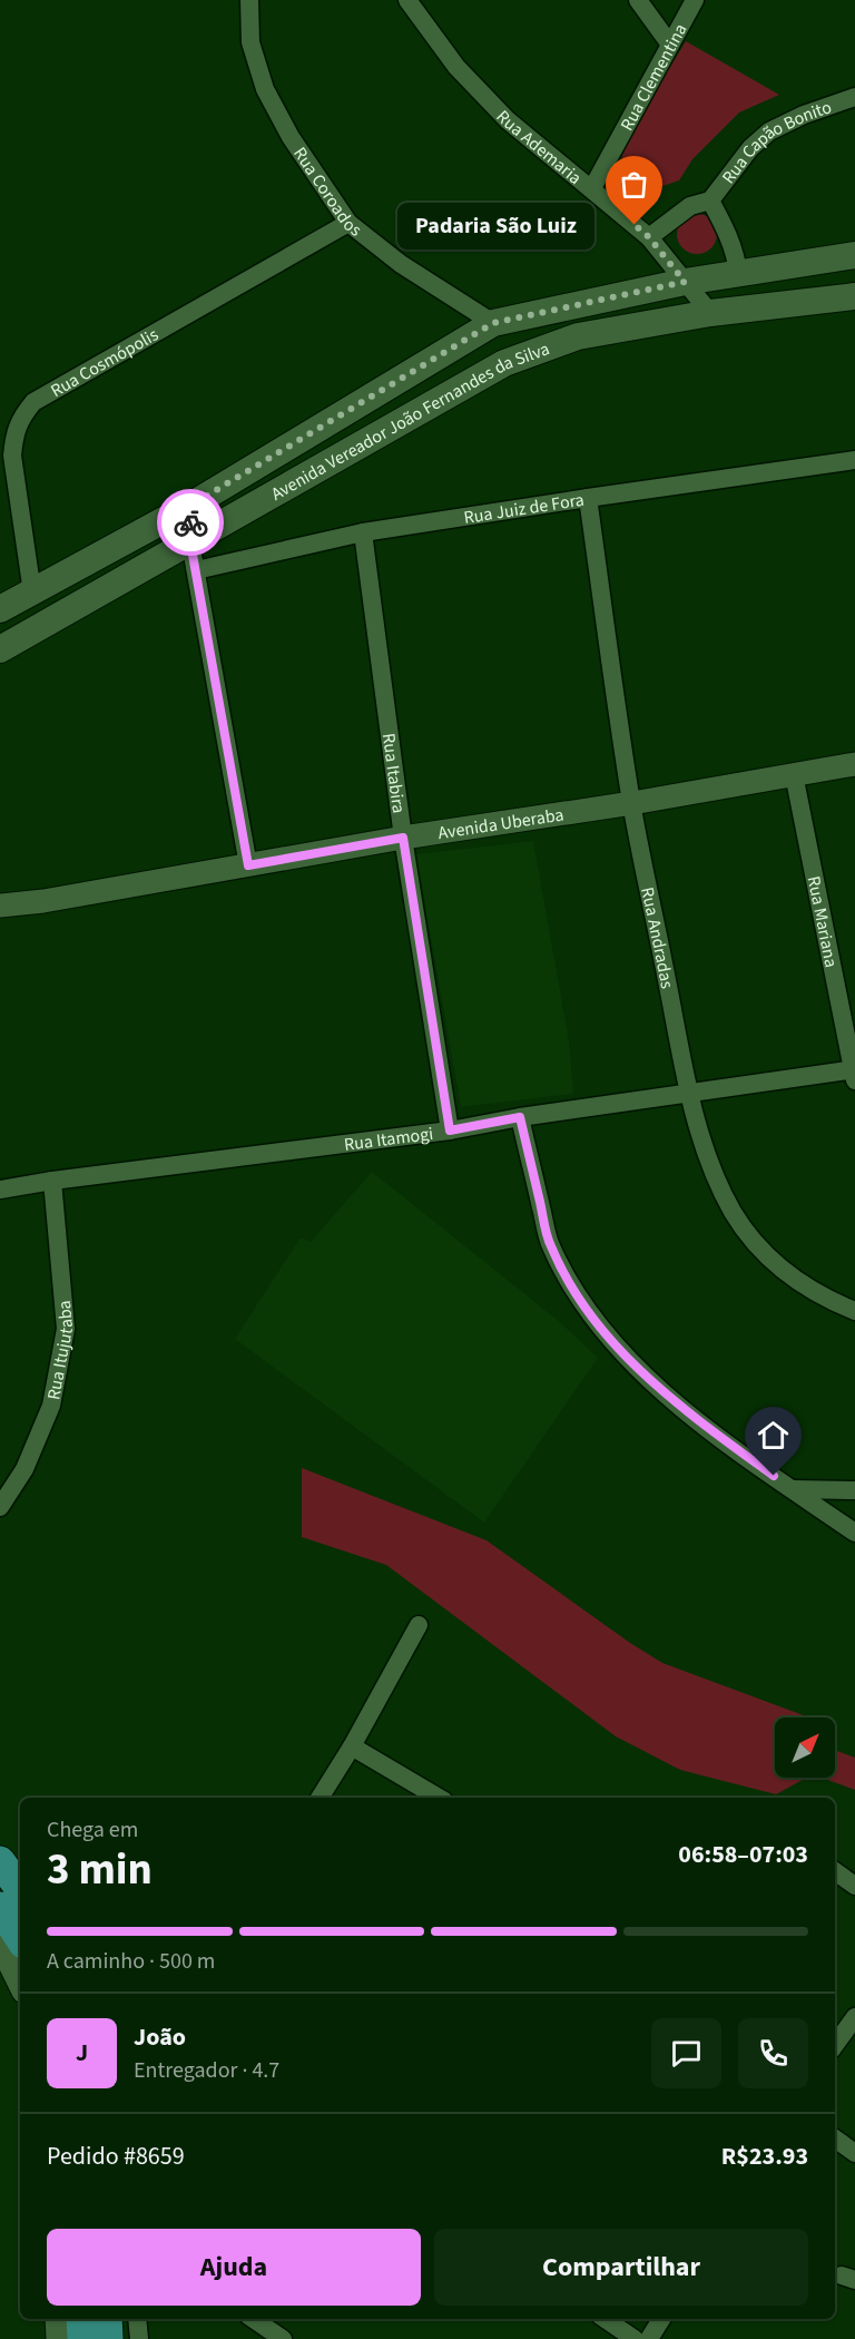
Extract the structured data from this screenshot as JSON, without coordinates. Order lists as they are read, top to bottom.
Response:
{
  "streets": {
    "main road": ["Avenida Vereador João Fernandes da Silva"],
    "street": [
      "Rua Clementina",
      "Rua Capão Bonito",
      "Rua Ademaria",
      "Rua Coroados",
      "Rua Cosmópolis",
      "Rua Juiz de Fora",
      "Rua Itabira",
      "Avenida Uberaba",
      "Rua Mariana",
      "Rua Andradas",
      "Rua Itamogi",
      "Rua Itujutaba"
    ]
  },
  "crossings": [
    ["Rua Clementina", "Rua Ademaria"],
    ["Rua Capão Bonito", "Rua Ademaria"],
    ["Rua Capão Bonito", "Avenida Vereador João Fernandes da Silva"],
    ["Rua Ademaria", "Avenida Vereador João Fernandes da Silva"],
    ["Rua Coroados", "Rua Cosmópolis"],
    ["Rua Coroados", "Avenida Vereador João Fernandes da Silva"],
    ["Rua Cosmópolis", "Avenida Vereador João Fernandes da Silva"],
    ["Rua Juiz de Fora", "Rua Itabira"],
    ["Rua Juiz de Fora", "Rua Andradas"],
    ["Rua Itabira", "Avenida Uberaba"],
    ["Rua Itabira", "Rua Itamogi"],
    ["Avenida Uberaba", "Rua Mariana"],
    ["Avenida Uberaba", "Rua Andradas"],
    ["Rua Mariana", "Rua Itamogi"],
    ["Rua Andradas", "Rua Itamogi"],
    ["Rua Itamogi", "Rua Itujutaba"]
  ],
  "places": ["Padaria São Luiz"],
  "north": "top right",
  "page": {
    "bubble": "Padaria São Luiz",
    "heading": ["3 min", "Chega em", "06:58–07:03"],
    "panel": [
      "João",
      "Entregador · 4.7",
      "Pedido #8659",
      "R$23.93"
    ],
    "bar": "A caminho · 500 m",
    "round": "J",
    "buttons": ["Ajuda", "Compartilhar"]
  }
}
